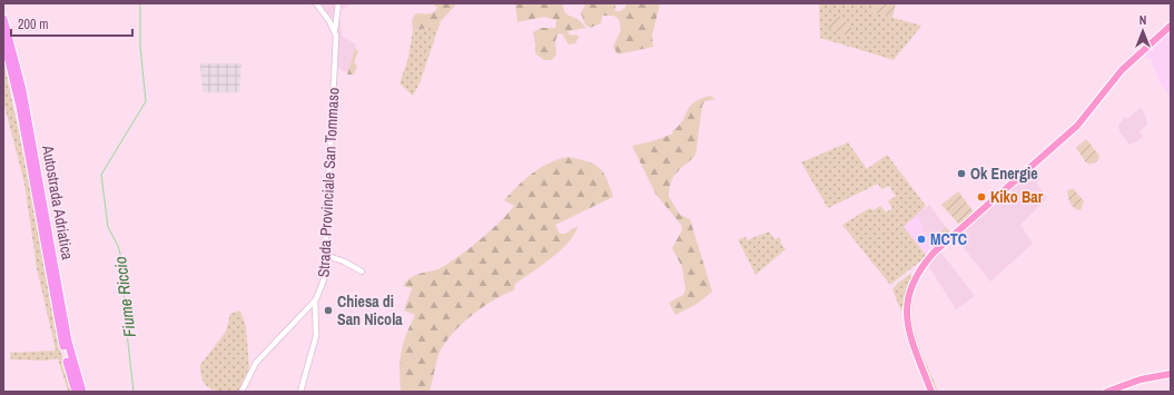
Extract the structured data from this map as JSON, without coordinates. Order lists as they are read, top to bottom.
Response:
{
  "streets": {
    "highway": ["Autostrada Adriatica"],
    "street": ["Strada Provinciale San Tommaso"]
  },
  "water": ["Fiume Riccio"],
  "places": [
    "Ok Energie",
    "Kiko Bar",
    "MCTC",
    "Chiesa di San Nicola"
  ],
  "scale_bar": "200 m",
  "north": "top"
}
